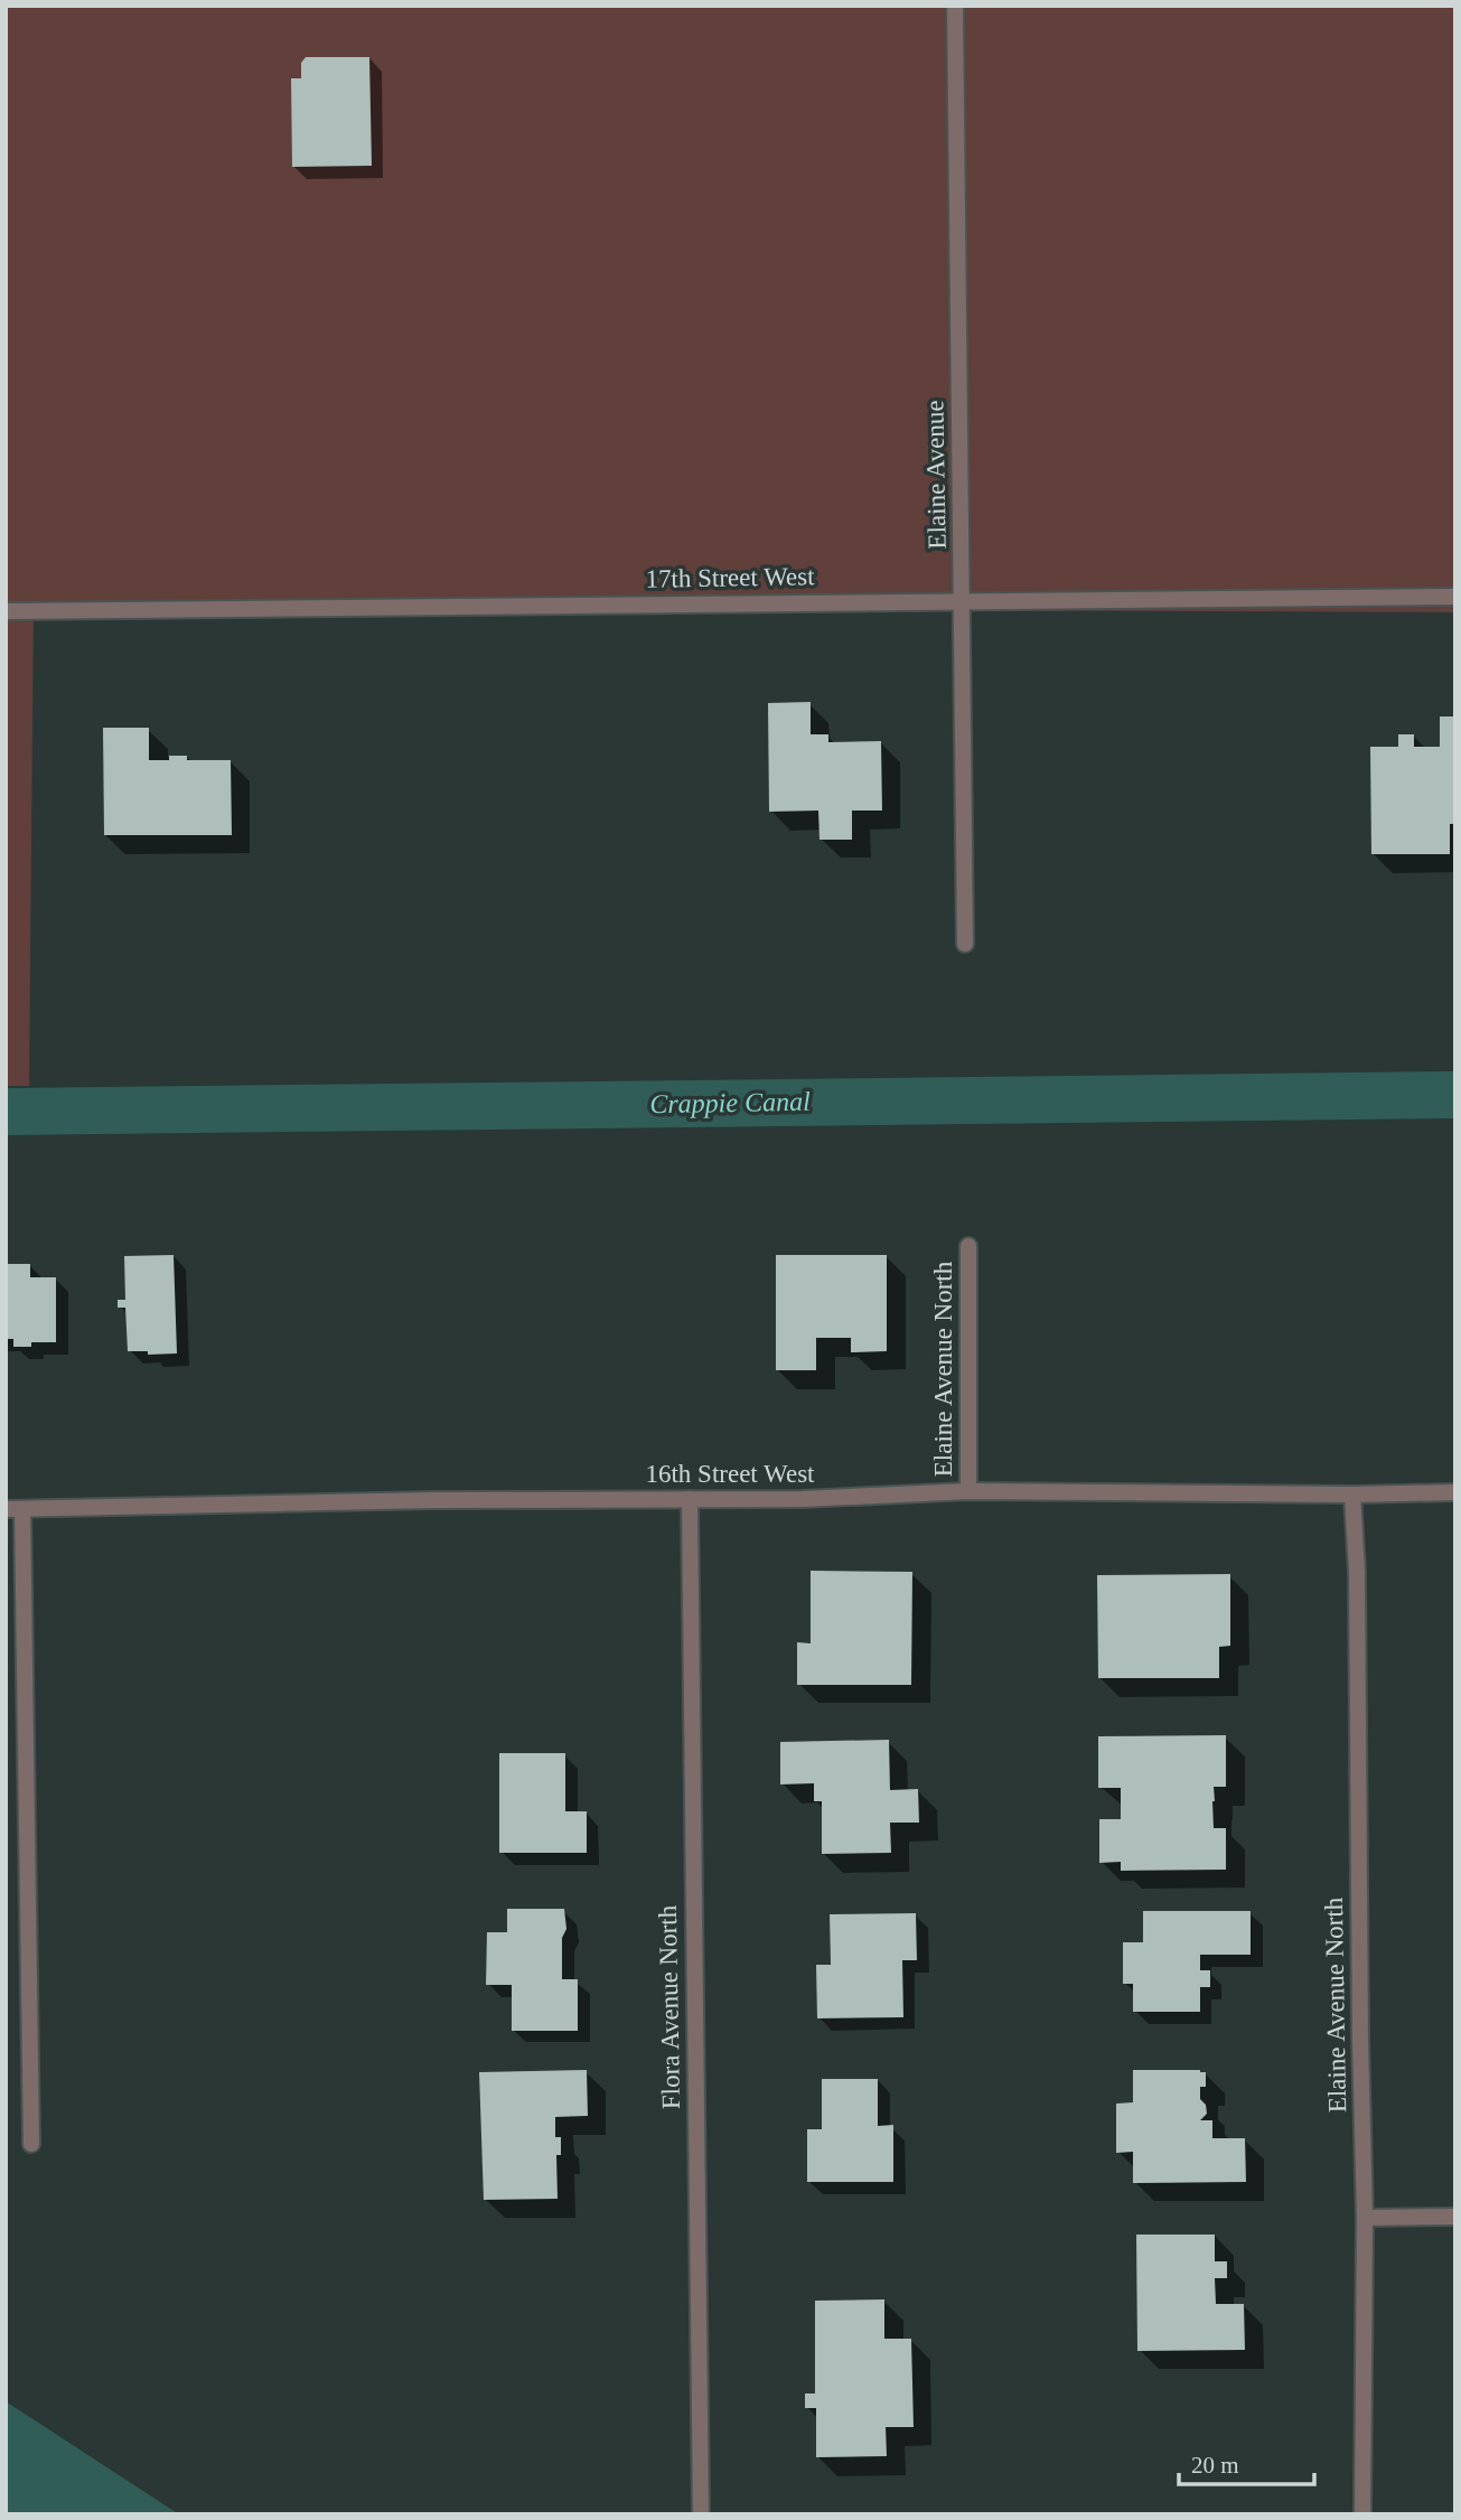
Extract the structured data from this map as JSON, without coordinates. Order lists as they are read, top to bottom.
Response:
{
  "streets": {
    "street": [
      "Elaine Avenue",
      "17th Street West",
      "Elaine Avenue North",
      "16th Street West",
      "Flora Avenue North"
    ]
  },
  "crossings": [
    ["Elaine Avenue", "17th Street West"],
    ["Elaine Avenue North", "16th Street West"],
    ["16th Street West", "Flora Avenue North"]
  ],
  "water": ["Crappie Canal"],
  "scale_bar": "20 m"
}
